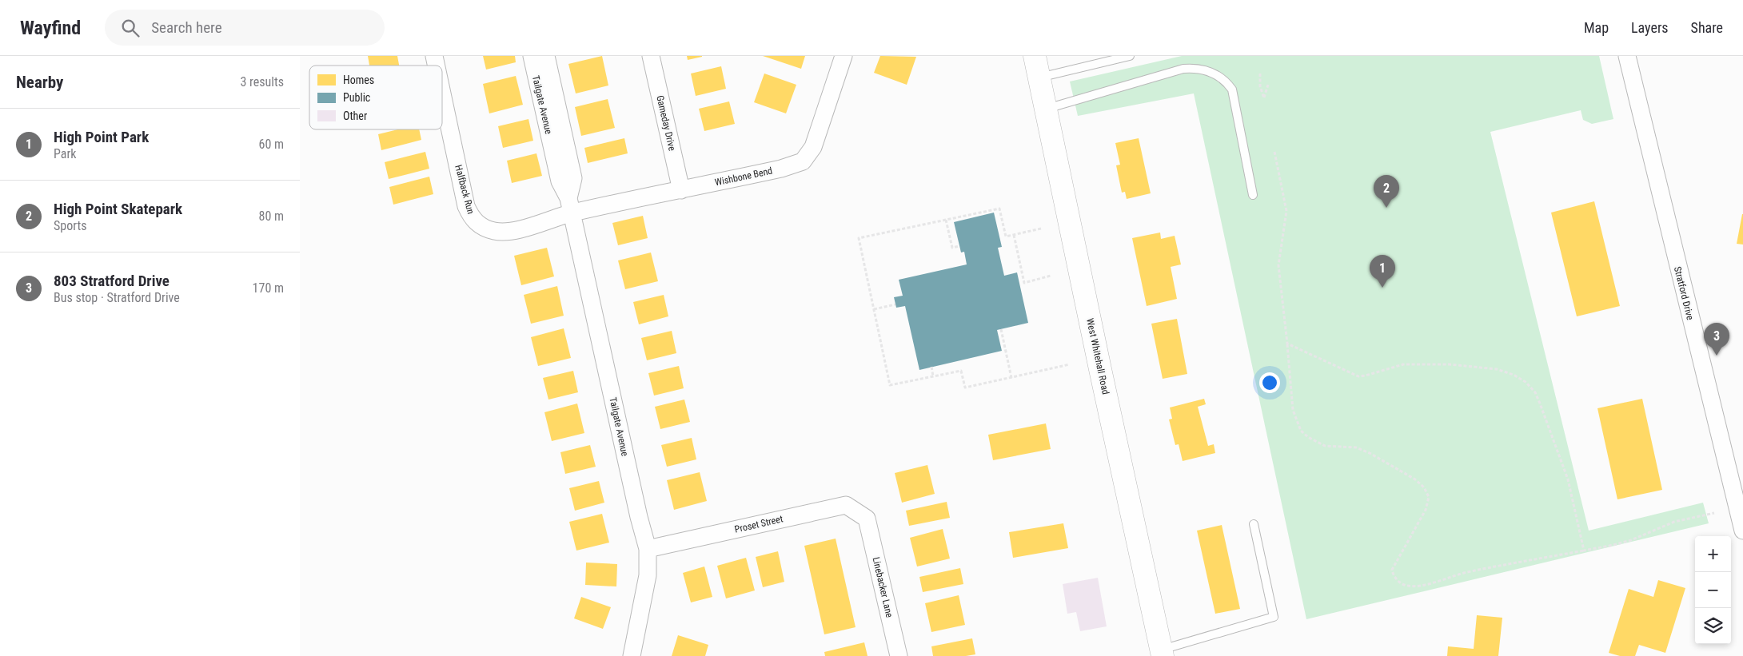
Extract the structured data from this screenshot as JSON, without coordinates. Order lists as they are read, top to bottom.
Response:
{
  "streets": {
    "main road": ["West Whitehall Road"],
    "street": [
      "Tailgate Avenue",
      "Gameday Drive",
      "Wishbone Bend",
      "Halfback Run",
      "Stratford Drive",
      "Proset Street",
      "Linebacker Lane"
    ]
  },
  "crossings": [
    ["Tailgate Avenue", "Wishbone Bend"],
    ["Tailgate Avenue", "Halfback Run"],
    ["Tailgate Avenue", "Proset Street"],
    ["Gameday Drive", "Wishbone Bend"],
    ["Wishbone Bend", "Halfback Run"],
    ["Proset Street", "Linebacker Lane"]
  ],
  "legend": ["Homes", "Public", "Other"],
  "page": {
    "header": "Wayfind",
    "search": "Search here",
    "nav": ["Map", "Layers", "Share"],
    "heading": ["Nearby", "3 results"],
    "list": [
      {
        "mark": "1",
        "name": "High Point Park",
        "note": "Park",
        "value": "60 m"
      },
      {
        "mark": "2",
        "name": "High Point Skatepark",
        "note": "Sports",
        "value": "80 m"
      },
      {
        "mark": "3",
        "name": "803 Stratford Drive",
        "note": "Bus stop · Stratford Drive",
        "value": "170 m"
      }
    ],
    "pins": ["2", "1", "3"],
    "map_buttons": ["+", "−"]
  }
}
